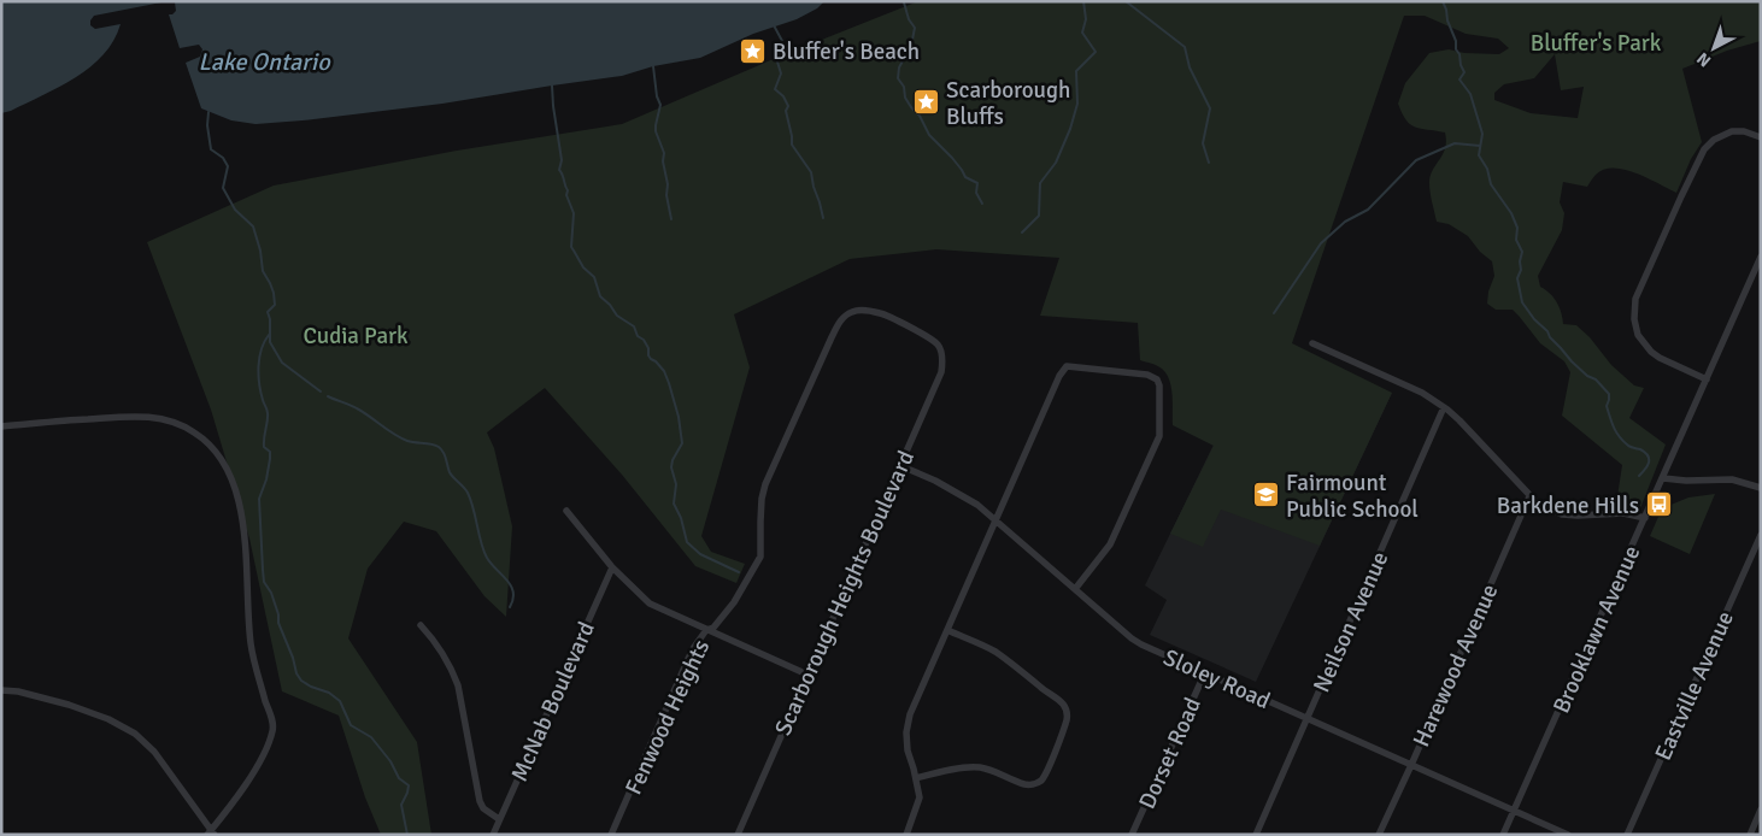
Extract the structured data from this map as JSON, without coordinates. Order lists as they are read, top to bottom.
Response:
{
  "streets": {
    "street": [
      "Scarborough Heights Boulevard",
      "Neilson Avenue",
      "Brooklawn Avenue",
      "Harewood Avenue",
      "Sloley Road",
      "Eastville Avenue",
      "McNab Boulevard",
      "Fenwood Heights",
      "Dorset Road"
    ]
  },
  "crossings": [
    ["Scarborough Heights Boulevard", "Sloley Road"],
    ["Scarborough Heights Boulevard", "Fenwood Heights"],
    ["Neilson Avenue", "Sloley Road"],
    ["Brooklawn Avenue", "Sloley Road"],
    ["Harewood Avenue", "Sloley Road"],
    ["Sloley Road", "Dorset Road"]
  ],
  "water": ["Lake Ontario"],
  "parks": ["Bluffer's Park", "Cudia Park"],
  "places": {
    "place": ["Bluffer's Beach", "Scarborough Bluffs"],
    "school or university": ["Fairmount Public School"],
    "bus stop": ["Barkdene Hills"]
  },
  "north": "bottom left"
}
